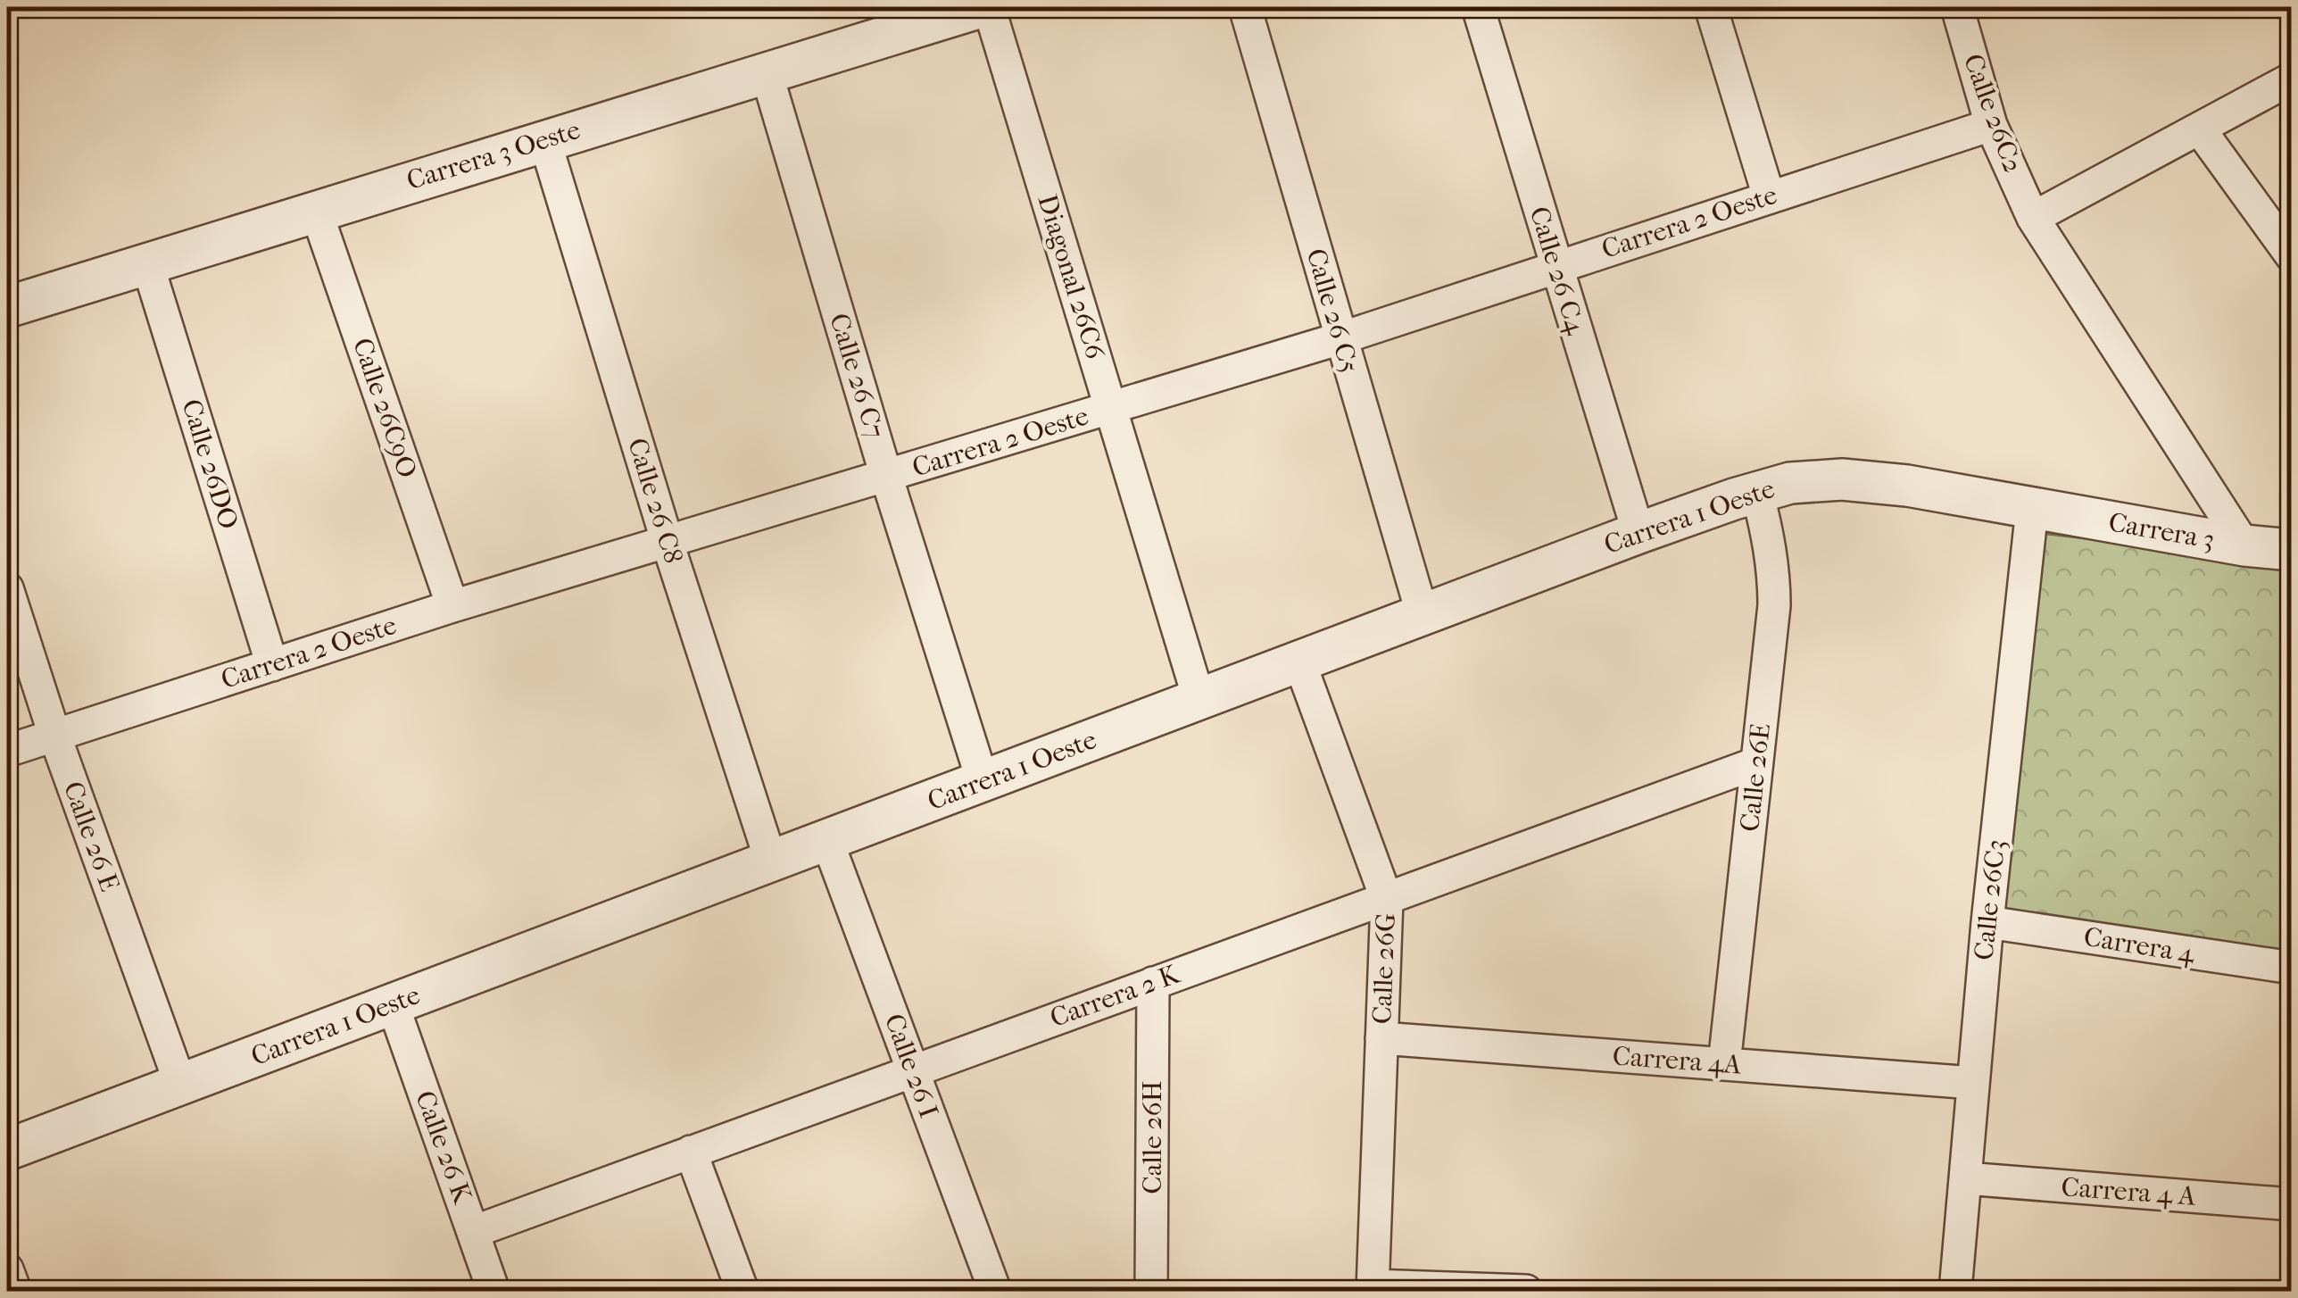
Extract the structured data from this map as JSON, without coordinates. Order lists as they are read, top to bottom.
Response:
{
  "streets": {
    "street": [
      "Calle 26C2",
      "Carrera 3 Oeste",
      "Carrera 2 Oeste",
      "Calle 26 C4",
      "Diagonal 26C6",
      "Calle 26 C5",
      "Calle 26 C7",
      "Calle 26C9O",
      "Calle 26DO",
      "Calle 26 C8",
      "Carrera 1 Oeste",
      "Carrera 3",
      "Calle 26E",
      "Calle 26 E",
      "Calle 26C3",
      "Carrera 4",
      "Calle 26G",
      "Carrera 2 K",
      "Carrera 4A",
      "Calle 26 I",
      "Calle 26H",
      "Calle 26 K",
      "Carrera 4 A"
    ]
  },
  "crossings": [
    ["Calle 26C2", "Carrera 2 Oeste"],
    ["Carrera 3 Oeste", "Diagonal 26C6"],
    ["Carrera 3 Oeste", "Calle 26 C7"],
    ["Carrera 3 Oeste", "Calle 26C9O"],
    ["Carrera 3 Oeste", "Calle 26DO"],
    ["Carrera 3 Oeste", "Calle 26 C8"],
    ["Carrera 2 Oeste", "Calle 26 C4"],
    ["Carrera 2 Oeste", "Diagonal 26C6"],
    ["Carrera 2 Oeste", "Calle 26 C5"],
    ["Carrera 2 Oeste", "Calle 26 C7"],
    ["Carrera 2 Oeste", "Calle 26C9O"],
    ["Carrera 2 Oeste", "Calle 26DO"],
    ["Carrera 2 Oeste", "Calle 26 C8"],
    ["Carrera 2 Oeste", "Calle 26 E"],
    ["Calle 26 C4", "Carrera 1 Oeste"],
    ["Diagonal 26C6", "Carrera 1 Oeste"],
    ["Calle 26 C5", "Carrera 1 Oeste"],
    ["Calle 26 C7", "Carrera 1 Oeste"],
    ["Calle 26 C8", "Carrera 1 Oeste"],
    ["Carrera 1 Oeste", "Carrera 3"],
    ["Carrera 1 Oeste", "Calle 26E"],
    ["Carrera 1 Oeste", "Calle 26 E"],
    ["Carrera 1 Oeste", "Calle 26C3"],
    ["Carrera 1 Oeste", "Calle 26G"],
    ["Carrera 1 Oeste", "Calle 26 I"],
    ["Carrera 1 Oeste", "Calle 26 K"],
    ["Carrera 3", "Calle 26C3"],
    ["Calle 26E", "Carrera 2 K"],
    ["Calle 26E", "Carrera 4A"],
    ["Calle 26C3", "Carrera 4"],
    ["Calle 26C3", "Carrera 4A"],
    ["Calle 26C3", "Carrera 4 A"],
    ["Calle 26G", "Carrera 2 K"],
    ["Calle 26G", "Carrera 4A"],
    ["Carrera 2 K", "Calle 26 I"],
    ["Carrera 2 K", "Calle 26H"],
    ["Carrera 2 K", "Calle 26 K"]
  ]
}
